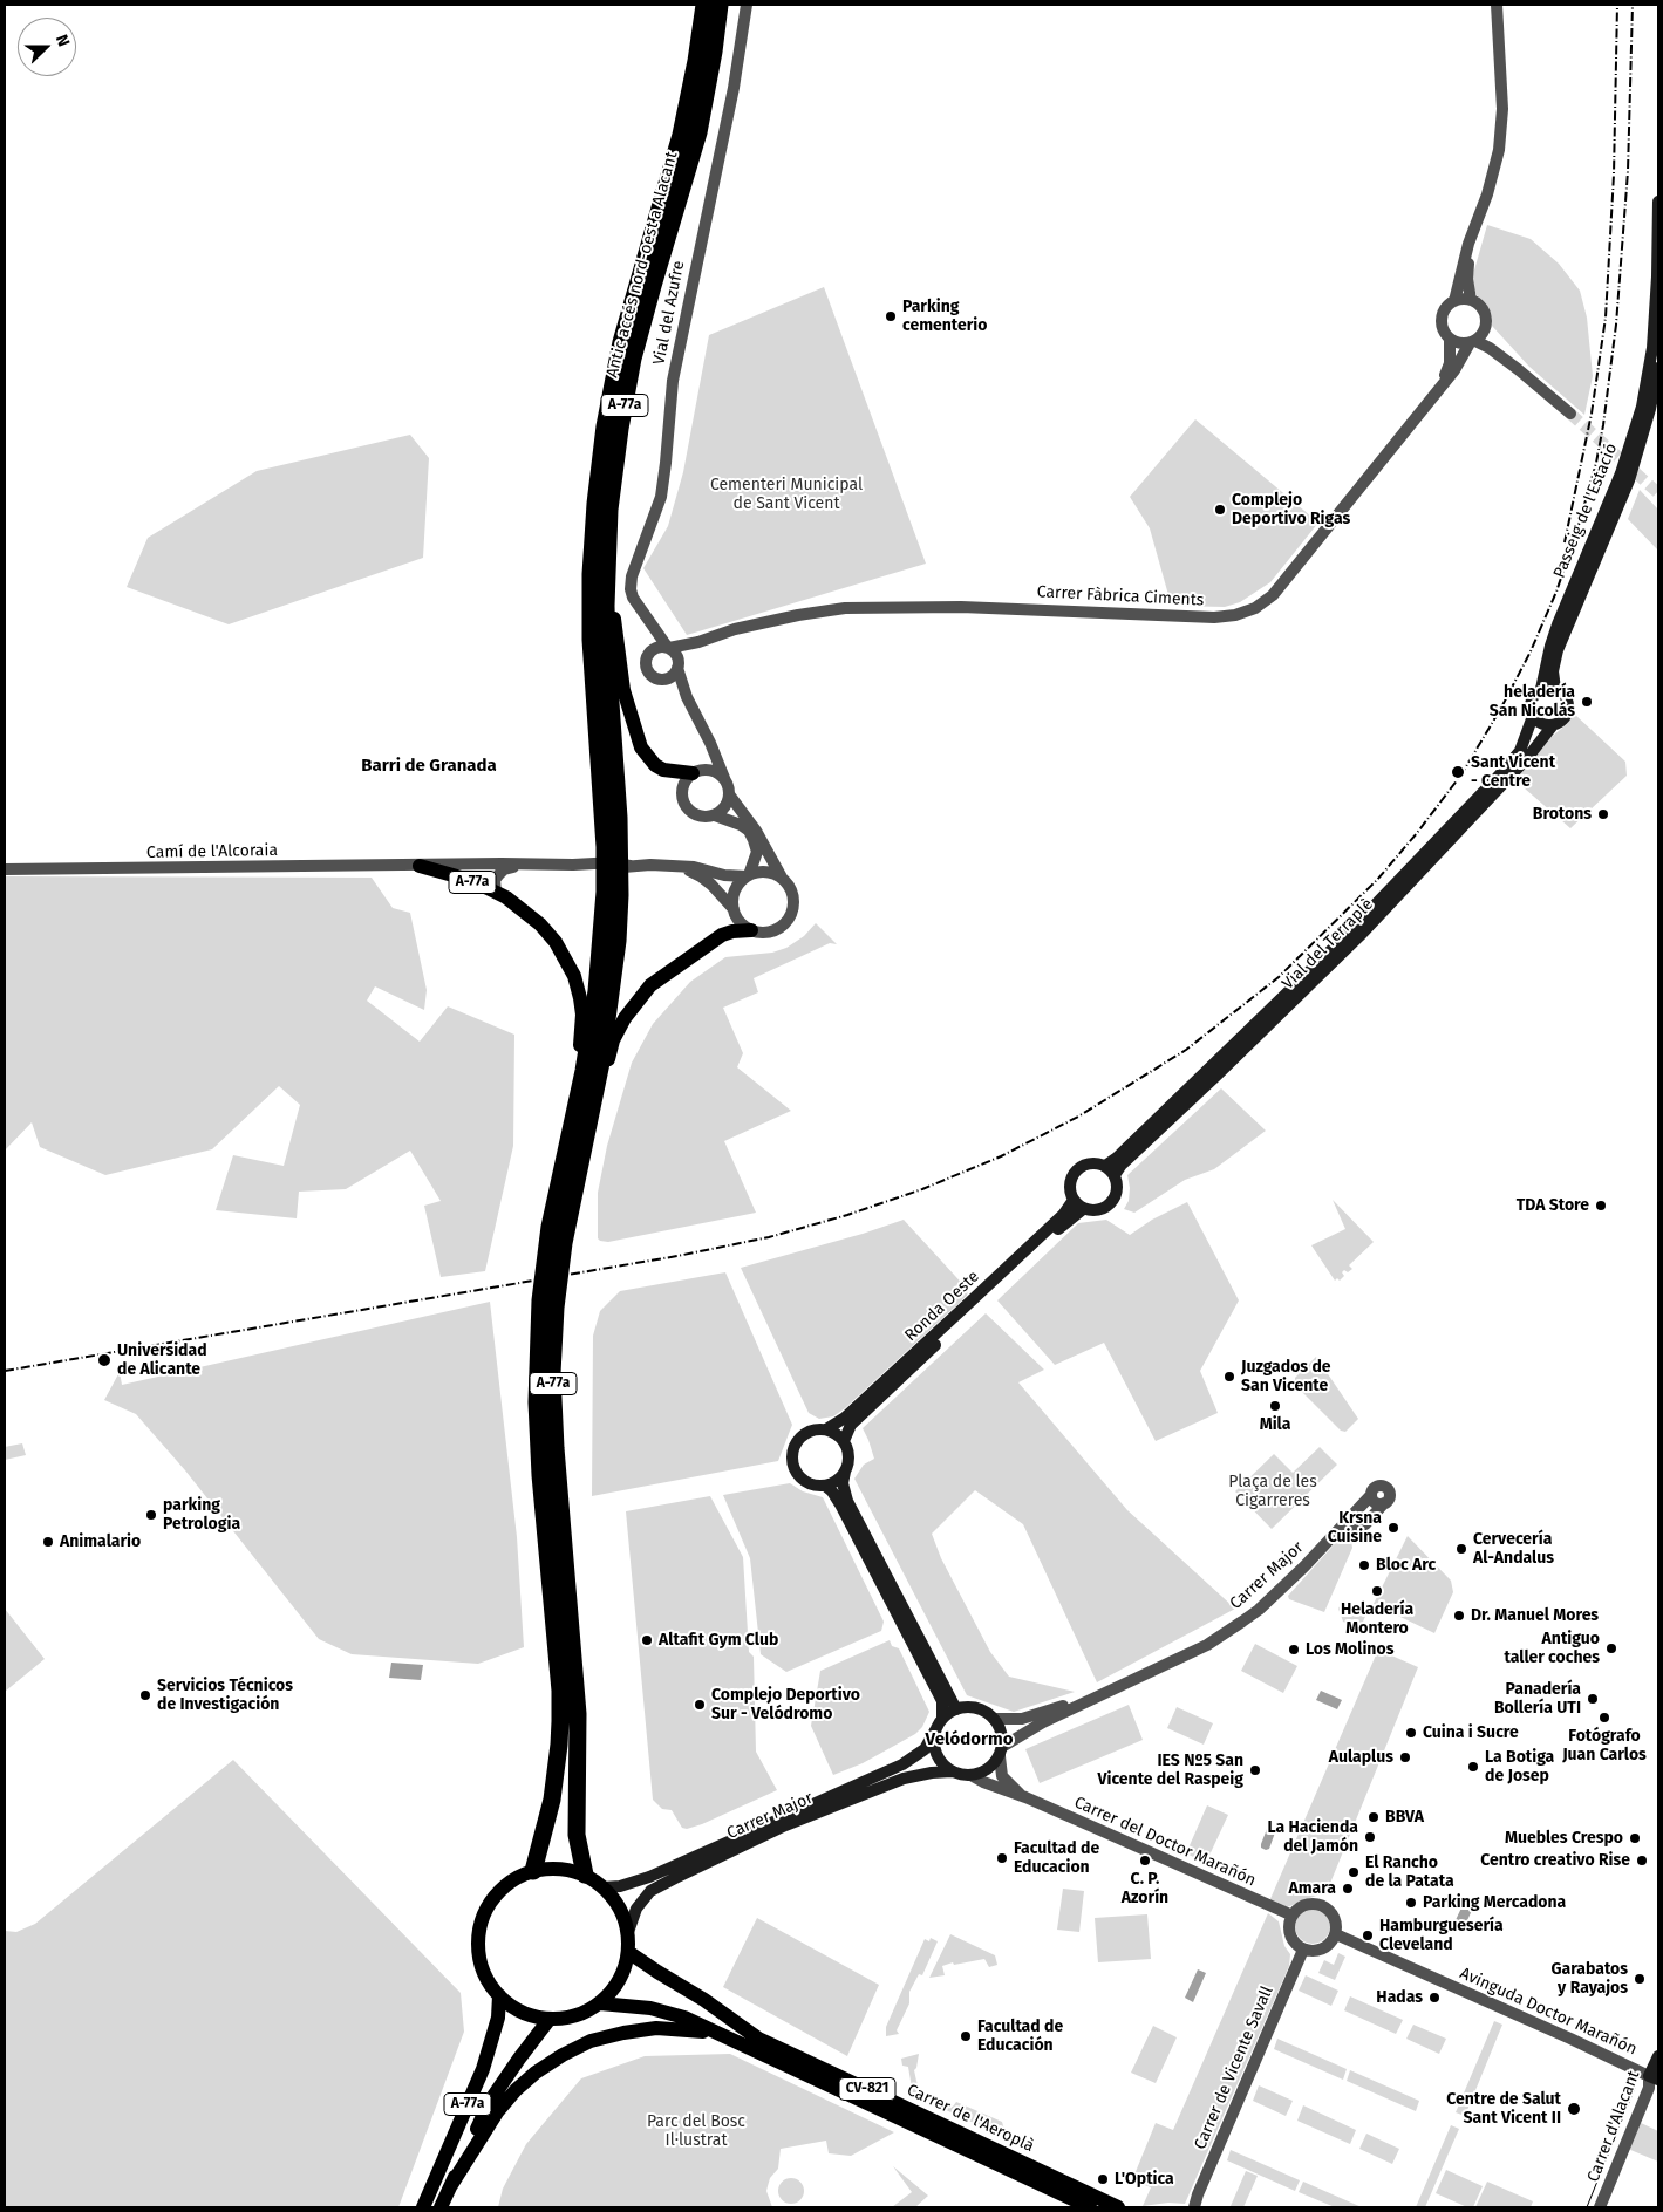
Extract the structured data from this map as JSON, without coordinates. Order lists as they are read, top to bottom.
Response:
{
  "streets": {
    "highway": ["Antic accés nord-oest a Alacant", "A-77a"],
    "main road": [
      "Passeig de l'Estació",
      "Vial del Terraplè",
      "Ronda Oeste",
      "Carrer Major",
      "CV-821",
      "Carrer de l'Aeroplà",
      "Carrer d'Alacant"
    ],
    "street": [
      "Vial del Azufre",
      "Carrer Fàbrica Ciments",
      "Camí de l'Alcoraia",
      "Carrer del Doctor Marañón",
      "Avinguda Doctor Marañón",
      "Carrer de Vicente Savall"
    ]
  },
  "crossings": [
    ["Antic accés nord-oest a Alacant", "A-77a"],
    ["Vial del Azufre", "Carrer Fàbrica Ciments"],
    ["A-77a", "Camí de l'Alcoraia"],
    ["A-77a", "Carrer Major"],
    ["A-77a", "Carrer de l'Aeroplà"],
    ["Passeig de l'Estació", "Vial del Terraplè"],
    ["Vial del Terraplè", "Ronda Oeste"],
    ["Carrer Major", "Carrer de l'Aeroplà"],
    ["Carrer del Doctor Marañón", "Avinguda Doctor Marañón"],
    ["Carrer del Doctor Marañón", "Carrer de Vicente Savall"],
    ["Avinguda Doctor Marañón", "Carrer de Vicente Savall"],
    ["Avinguda Doctor Marañón", "Carrer d'Alacant"]
  ],
  "districts": ["Barri de Granada", "Velódormo"],
  "parks": ["Cementeri Municipal de Sant Vicent", "Plaça de les Cigarreres", "Parc del Bosc Il·lustrat"],
  "places": [
    "Parking cementerio",
    "Complejo Deportivo Rigas",
    "heladería San Nicolás",
    "Sant Vicent - Centre",
    "Brotons",
    "TDA Store",
    "Universidad de Alicante",
    "Juzgados de San Vicente",
    "Mila",
    "parking Petrologia",
    "Krsna Cuisine",
    "Animalario",
    "Cervecería Al-Andalus",
    "Bloc Arc",
    "Heladería Montero",
    "Dr. Manuel Mores",
    "Altafit Gym Club",
    "Antiguo taller coches",
    "Los Molinos",
    "Servicios Técnicos de Investigación",
    "Panadería Bollería UTI",
    "Complejo Deportivo Sur - Velódromo",
    "Fotógrafo Juan Carlos",
    "Cuina i Sucre",
    "Aulaplus",
    "La Botiga de Josep",
    "IES Nº5 San Vicente del Raspeig",
    "BBVA",
    "La Hacienda del Jamón",
    "Muebles Crespo",
    "Facultad de Educacion",
    "C. P. Azorín",
    "Centro creativo Rise",
    "El Rancho de la Patata",
    "Amara",
    "Parking Mercadona",
    "Hamburguesería Cleveland",
    "Garabatos y Rayajos",
    "Hadas",
    "Facultad de Educación",
    "Centre de Salut Sant Vicent II",
    "L'Optica"
  ],
  "north": "right"
}
